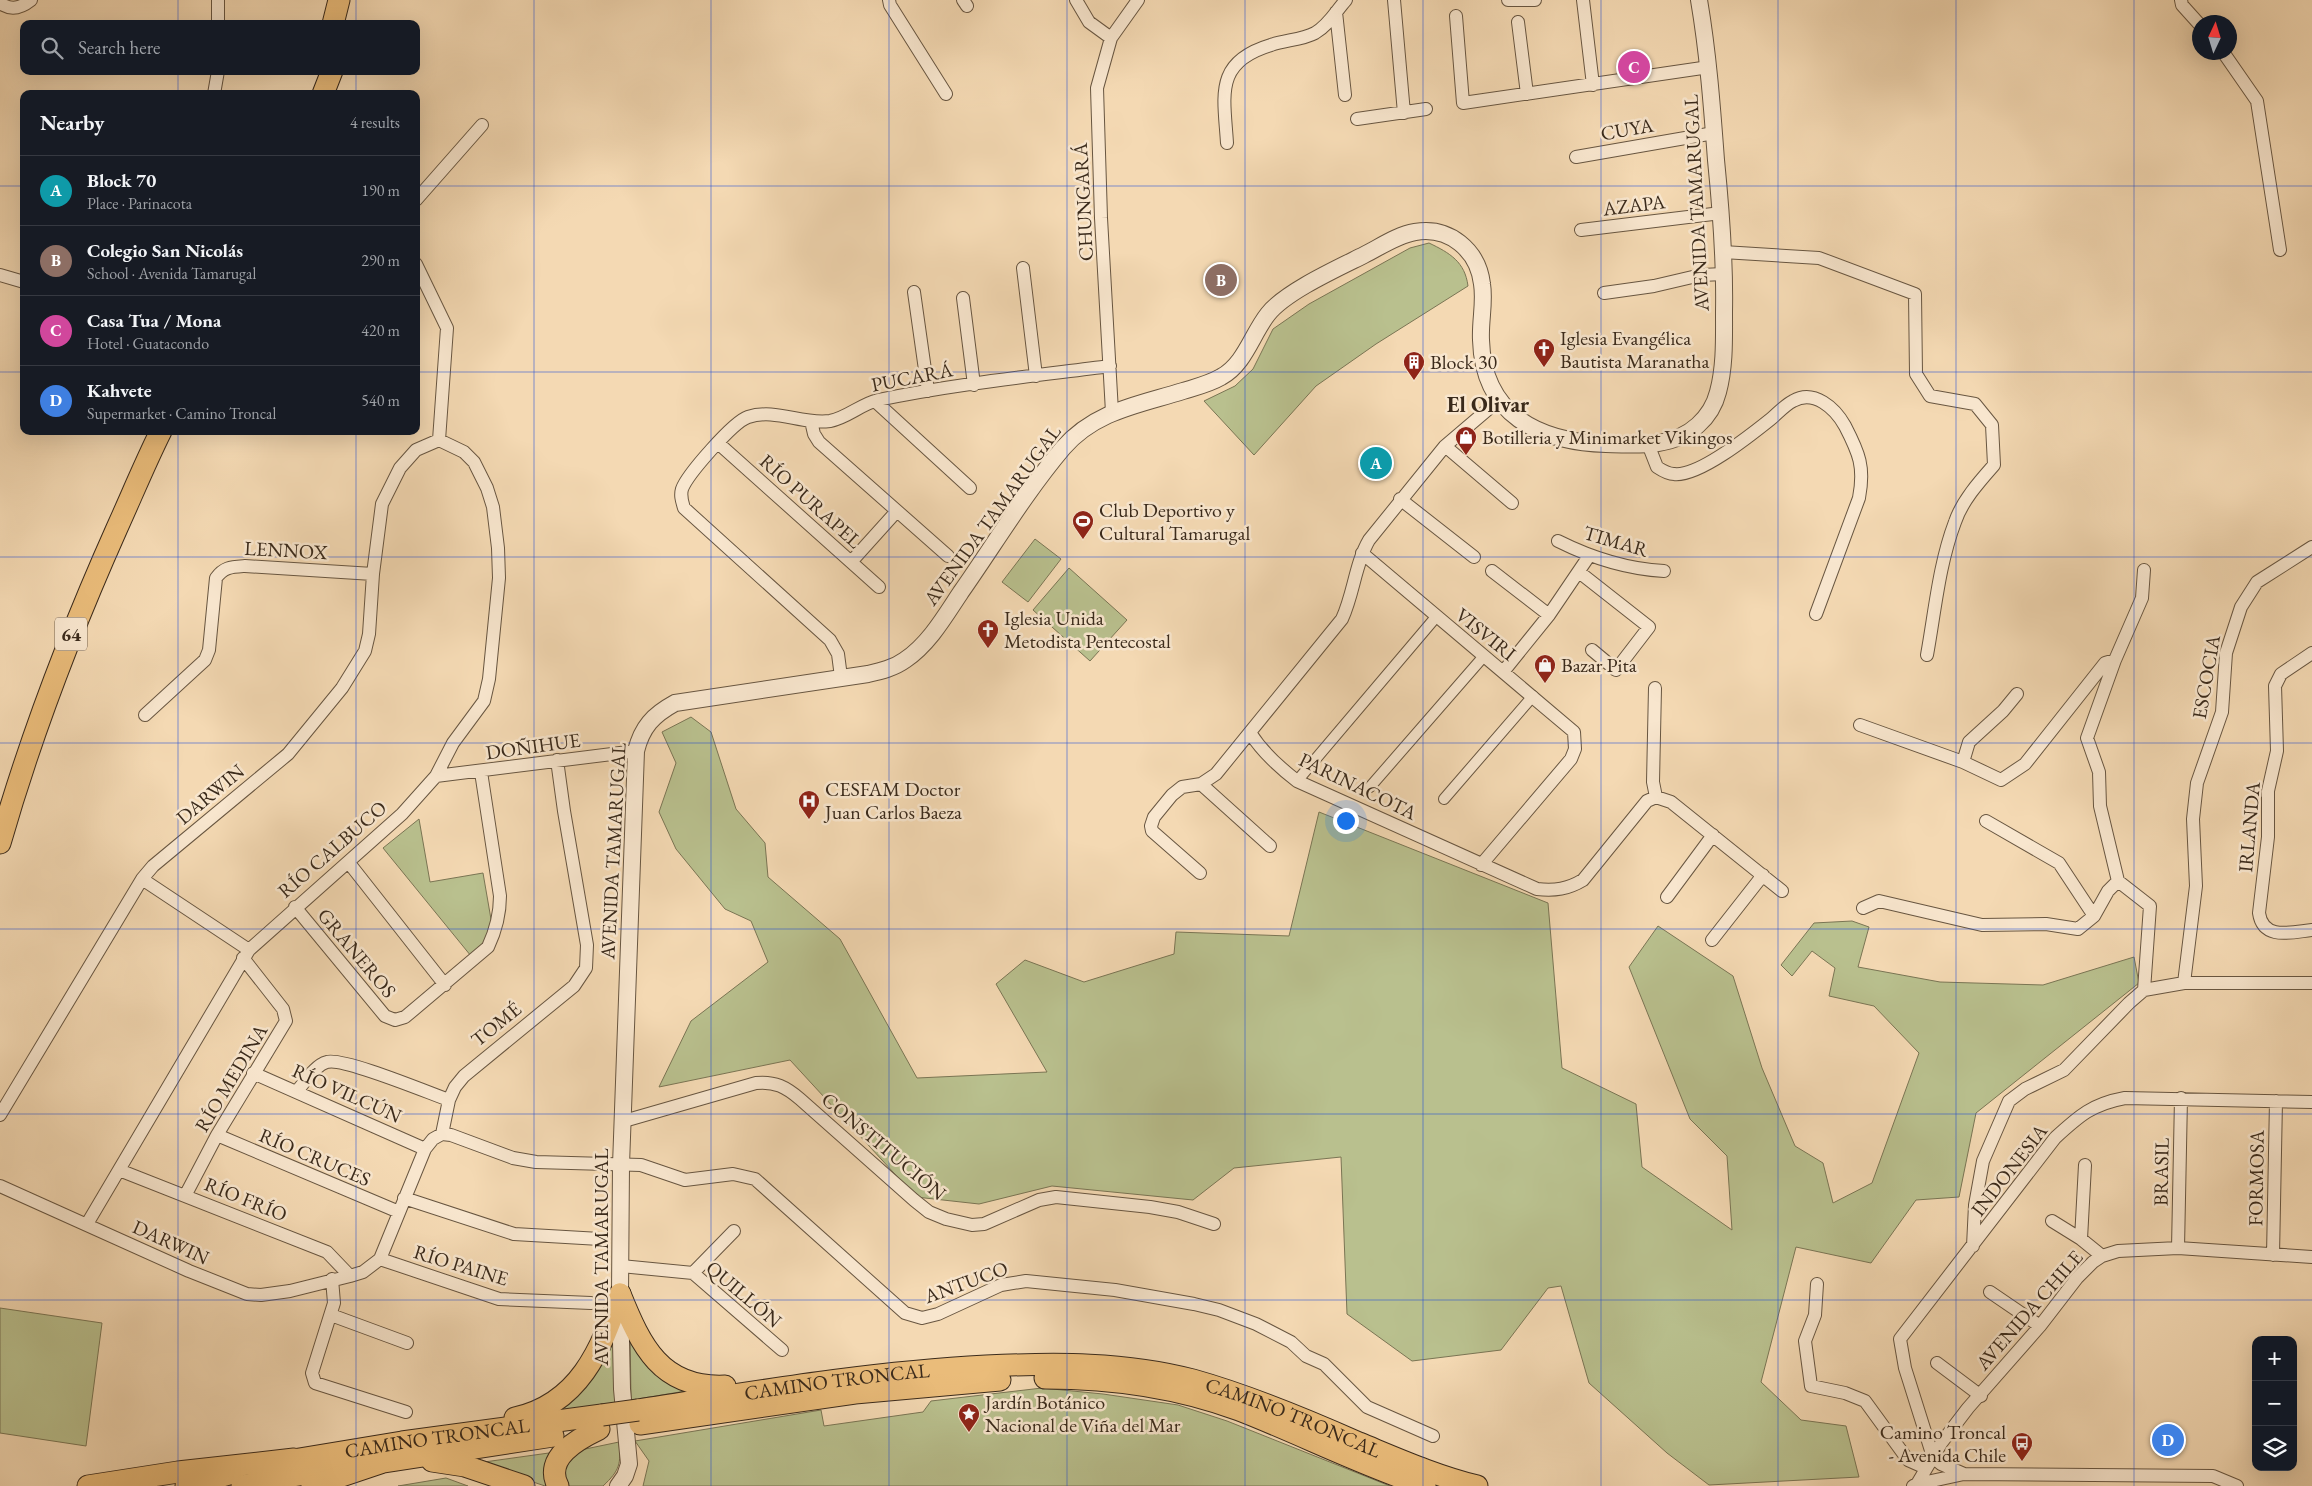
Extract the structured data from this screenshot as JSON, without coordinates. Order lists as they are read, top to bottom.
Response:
{
  "streets": {
    "main road": ["64", "CAMINO TRONCAL"],
    "street": [
      "CUYA",
      "CHUNGARÁ",
      "AVENIDA TAMARUGAL",
      "AZAPA",
      "PUCARÁ",
      "RÍO PURAPEL",
      "TIMAR",
      "LENNOX",
      "VISVIRI",
      "ESCOCIA",
      "DOÑIHUE",
      "PARINACOTA",
      "DARWIN",
      "IRLANDA",
      "RÍO CALBUCO",
      "GRANEROS",
      "TOMÉ",
      "RÍO MEDINA",
      "RÍO VILCÚN",
      "CONSTITUCIÓN",
      "RÍO CRUCES",
      "INDONESIA",
      "BRASIL",
      "FORMOSA",
      "RÍO FRÍO",
      "RÍO PAINE",
      "ANTUCO",
      "QUILLÓN",
      "AVENIDA CHILE"
    ]
  },
  "crossings": [
    ["CUYA", "AVENIDA TAMARUGAL"],
    ["CHUNGARÁ", "AVENIDA TAMARUGAL"],
    ["CHUNGARÁ", "PUCARÁ"],
    ["AVENIDA TAMARUGAL", "AZAPA"],
    ["AVENIDA TAMARUGAL", "PUCARÁ"],
    ["AVENIDA TAMARUGAL", "DOÑIHUE"],
    ["AVENIDA TAMARUGAL", "CONSTITUCIÓN"],
    ["AVENIDA TAMARUGAL", "ANTUCO"],
    ["AVENIDA TAMARUGAL", "QUILLÓN"],
    ["PUCARÁ", "RÍO PURAPEL"],
    ["LENNOX", "DARWIN"],
    ["VISVIRI", "PARINACOTA"],
    ["DOÑIHUE", "RÍO CALBUCO"],
    ["DOÑIHUE", "GRANEROS"],
    ["DOÑIHUE", "TOMÉ"],
    ["DARWIN", "RÍO CALBUCO"],
    ["DARWIN", "RÍO MEDINA"],
    ["RÍO CALBUCO", "GRANEROS"],
    ["RÍO CALBUCO", "RÍO MEDINA"],
    ["RÍO CALBUCO", "RÍO FRÍO"],
    ["TOMÉ", "ANTUCO"],
    ["RÍO MEDINA", "RÍO VILCÚN"],
    ["RÍO MEDINA", "RÍO CRUCES"],
    ["RÍO MEDINA", "RÍO FRÍO"],
    ["INDONESIA", "BRASIL"],
    ["INDONESIA", "FORMOSA"],
    ["INDONESIA", "AVENIDA CHILE"],
    ["BRASIL", "AVENIDA CHILE"],
    ["FORMOSA", "AVENIDA CHILE"]
  ],
  "districts": ["El Olivar"],
  "places": {
    "church": ["Iglesia Evangélica Bautista Maranatha", "Iglesia Unida Metodista Pentecostal"],
    "building": ["Block 30"],
    "shop": ["Botilleria y Minimarket Vikingos", "Bazar Pita"],
    "sports": ["Club Deportivo y Cultural Tamarugal"],
    "hospital": ["CESFAM Doctor Juan Carlos Baeza"],
    "place": ["Jardín Botánico Nacional de Viña del Mar"],
    "bus stop": ["Camino Troncal - Avenida Chile"]
  },
  "north": "top",
  "page": {
    "search": "Search here",
    "pins": [
      "C",
      "B",
      "A",
      "D"
    ],
    "heading": ["Nearby", "4 results"],
    "list": [
      {
        "mark": "A",
        "name": "Block 70",
        "note": "Place · Parinacota",
        "value": "190 m"
      },
      {
        "mark": "B",
        "name": "Colegio San Nicolás",
        "note": "School · Avenida Tamarugal",
        "value": "290 m"
      },
      {
        "mark": "C",
        "name": "Casa Tua / Mona",
        "note": "Hotel · Guatacondo",
        "value": "420 m"
      },
      {
        "mark": "D",
        "name": "Kahvete",
        "note": "Supermarket · Camino Troncal",
        "value": "540 m"
      }
    ],
    "map_buttons": ["+", "−"]
  }
}
